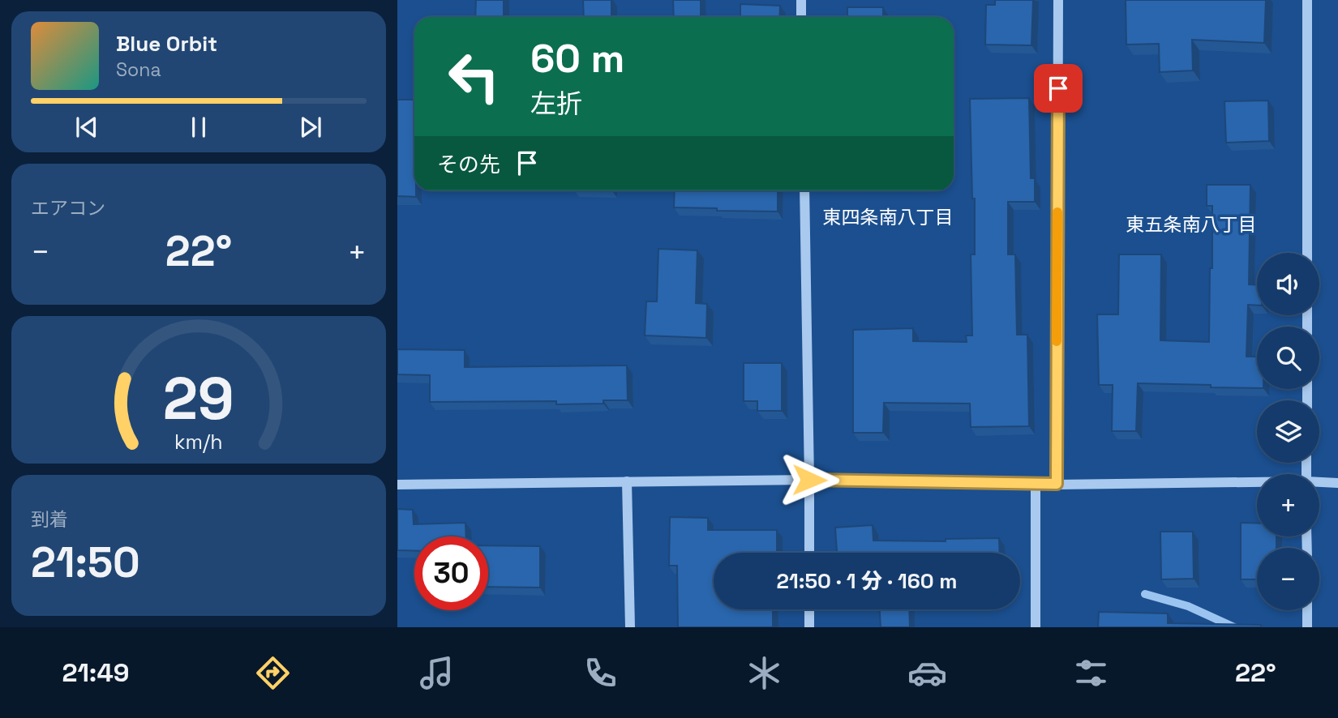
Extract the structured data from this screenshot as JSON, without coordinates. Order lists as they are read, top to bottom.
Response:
{
  "districts": ["東四条南八丁目", "東五条南八丁目"],
  "page": {
    "turn": ["60 m", "左折"],
    "song": ["Blue Orbit", "Sona"],
    "then": "その先",
    "tile": [
      "エアコン",
      ["到着", "21:50"]
    ],
    "heat": ["−", "22°", "+"],
    "map_buttons": ["+", "−"],
    "limit": "30",
    "trip": "21:50 · 1 分 · 160 m",
    "tabs": ["21:49", "22°"],
    "gauge": ["29", "km/h"]
  }
}
